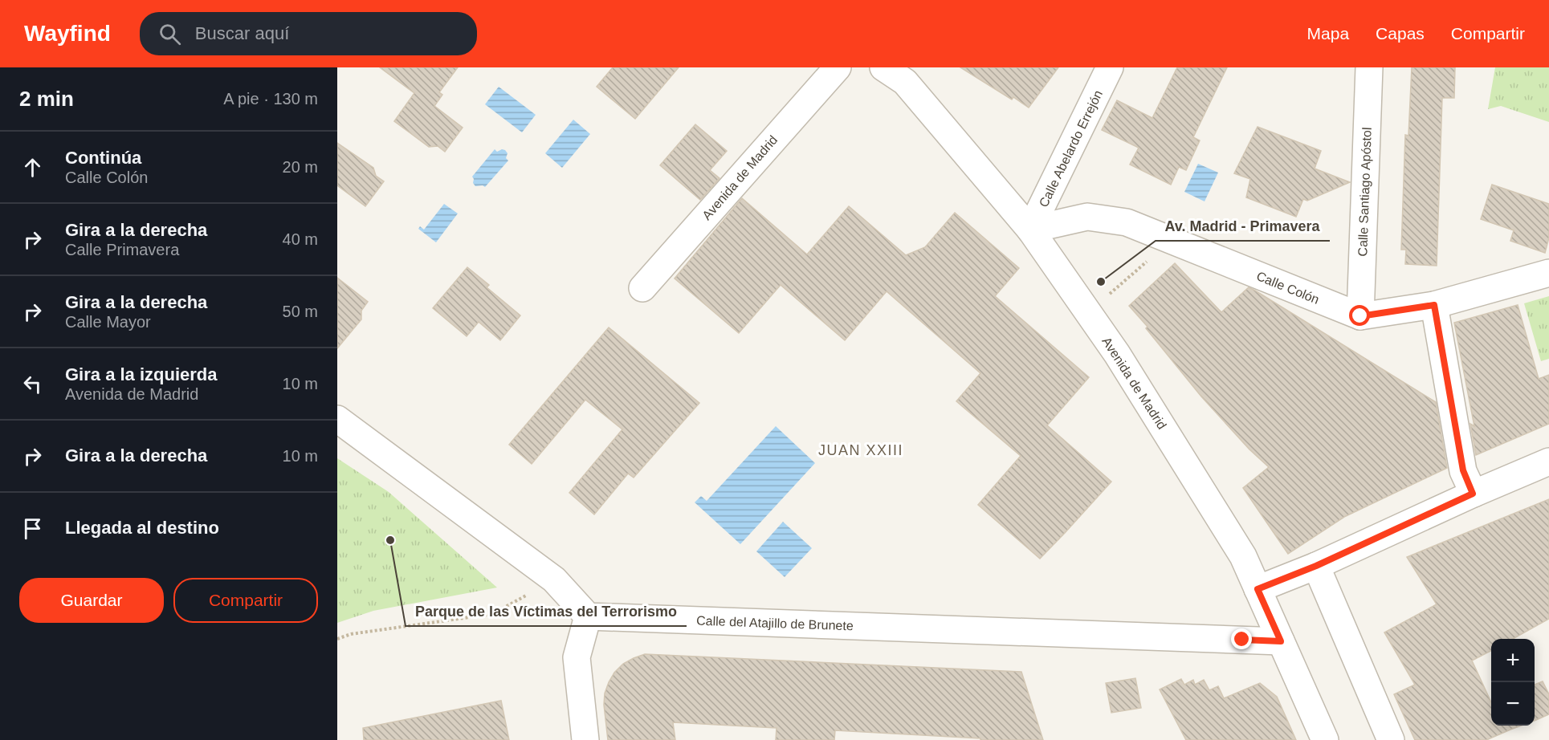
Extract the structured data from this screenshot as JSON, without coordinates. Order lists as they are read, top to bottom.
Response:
{
  "streets": {
    "street": [
      "Calle Abelardo Errejón",
      "Avenida de Madrid",
      "Calle Santiago Apóstol",
      "Calle Colón",
      "Calle del Atajillo de Brunete"
    ]
  },
  "crossings": [
    ["Calle Abelardo Errejón", "Avenida de Madrid"],
    ["Calle Abelardo Errejón", "Calle Colón"],
    ["Avenida de Madrid", "Calle Colón"],
    ["Avenida de Madrid", "Calle del Atajillo de Brunete"],
    ["Calle Santiago Apóstol", "Calle Colón"]
  ],
  "districts": ["JUAN XXIII"],
  "places": ["Av. Madrid - Primavera", "Parque de las Víctimas del Terrorismo"],
  "page": {
    "header": "Wayfind",
    "search": "Buscar aquí",
    "nav": ["Mapa", "Capas", "Compartir"],
    "heading": ["2 min", "A pie · 130 m"],
    "list": [
      ["Continúa", "Calle Colón", "20 m"],
      ["Gira a la derecha", "Calle Primavera", "40 m"],
      ["Gira a la derecha", "Calle Mayor", "50 m"],
      ["Gira a la izquierda", "Avenida de Madrid", "10 m"],
      ["Gira a la derecha", "10 m"],
      "Llegada al destino"
    ],
    "buttons": ["Guardar", "Compartir"],
    "map_buttons": ["+", "−"]
  }
}
